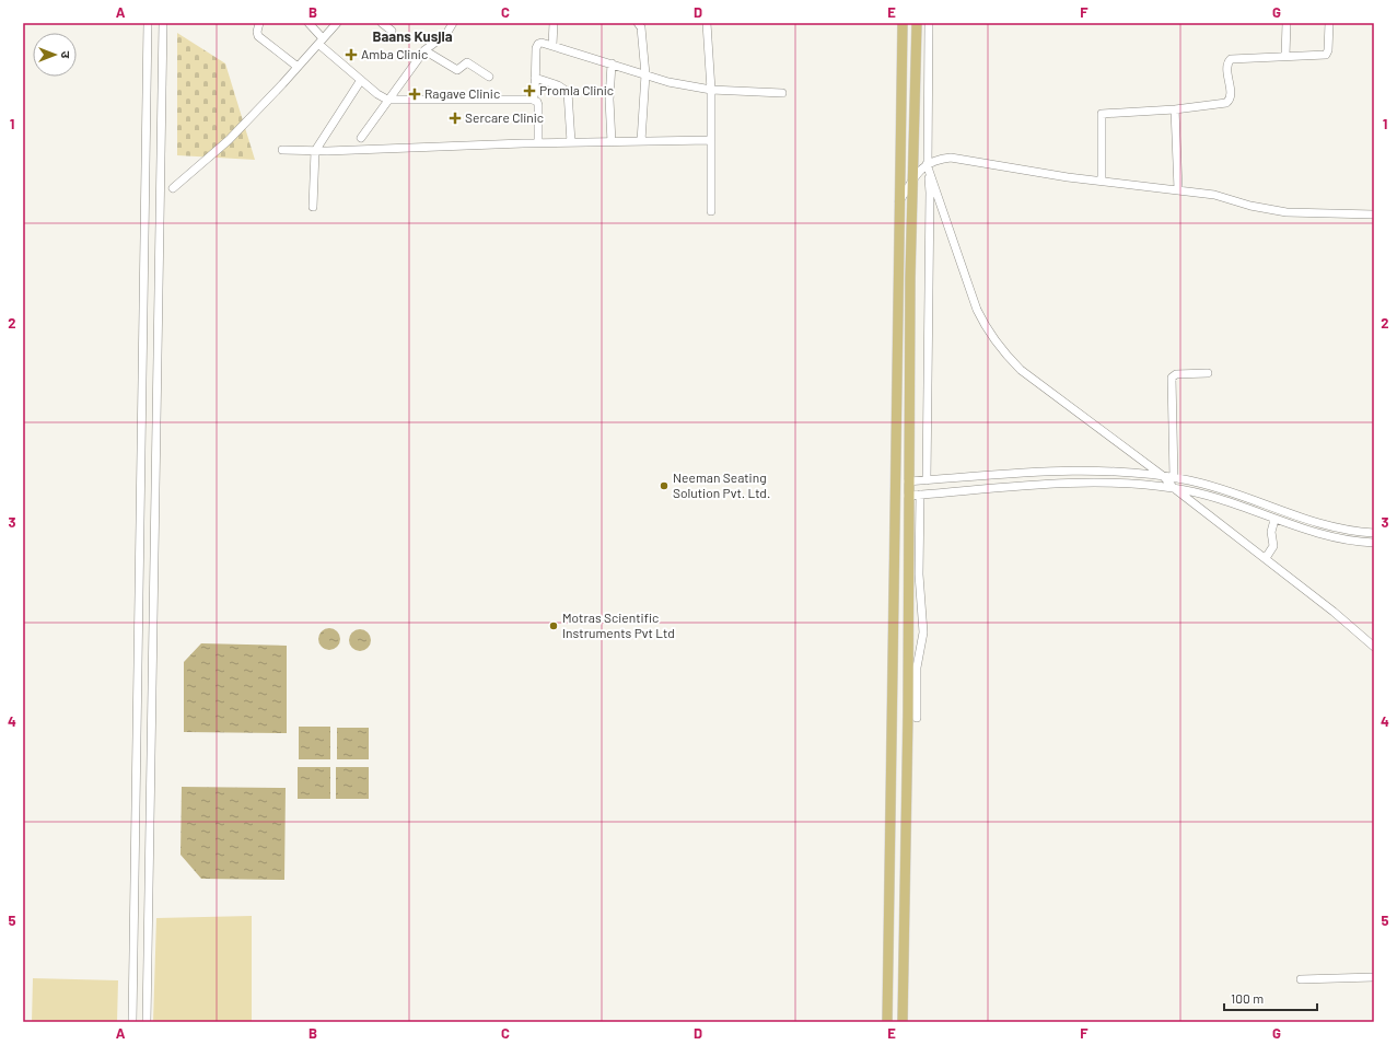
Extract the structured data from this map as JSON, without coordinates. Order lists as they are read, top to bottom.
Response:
{
  "districts": ["Baans Kusjla"],
  "places": {
    "health": [
      "Amba Clinic",
      "Promla Clinic",
      "Ragave Clinic",
      "Sercare Clinic"
    ],
    "other": ["Neeman Seating Solution Pvt. Ltd.", "Motras Scientific Instruments Pvt Ltd"]
  },
  "scale_bar": "100 m",
  "north": "right",
  "grid": {
    "columns": [
      "A",
      "B",
      "C",
      "D",
      "E",
      "F",
      "G"
    ],
    "rows": [
      "1",
      "2",
      "3",
      "4",
      "5"
    ]
  }
}
